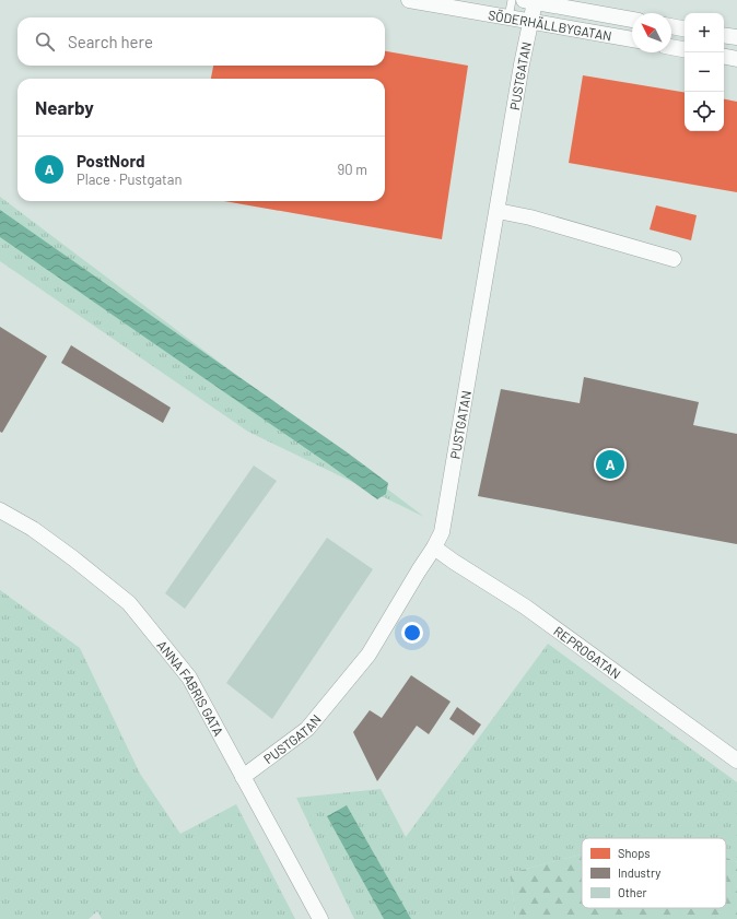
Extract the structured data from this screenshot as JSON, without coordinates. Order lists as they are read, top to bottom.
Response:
{
  "streets": {
    "street": [
      "SÖDERHÄLLBYGATAN",
      "PUSTGATAN",
      "REPROGATAN",
      "ANNA FABRIS GATA"
    ]
  },
  "crossings": [
    ["SÖDERHÄLLBYGATAN", "PUSTGATAN"],
    ["PUSTGATAN", "REPROGATAN"],
    ["PUSTGATAN", "ANNA FABRIS GATA"]
  ],
  "legend": ["Shops", "Industry", "Other"],
  "north": "top left",
  "page": {
    "map_buttons": ["+", "−"],
    "search": "Search here",
    "heading": "Nearby",
    "list": [
      {
        "mark": "A",
        "name": "PostNord",
        "note": "Place · Pustgatan",
        "value": "90 m"
      }
    ],
    "pins": "A"
  }
}
